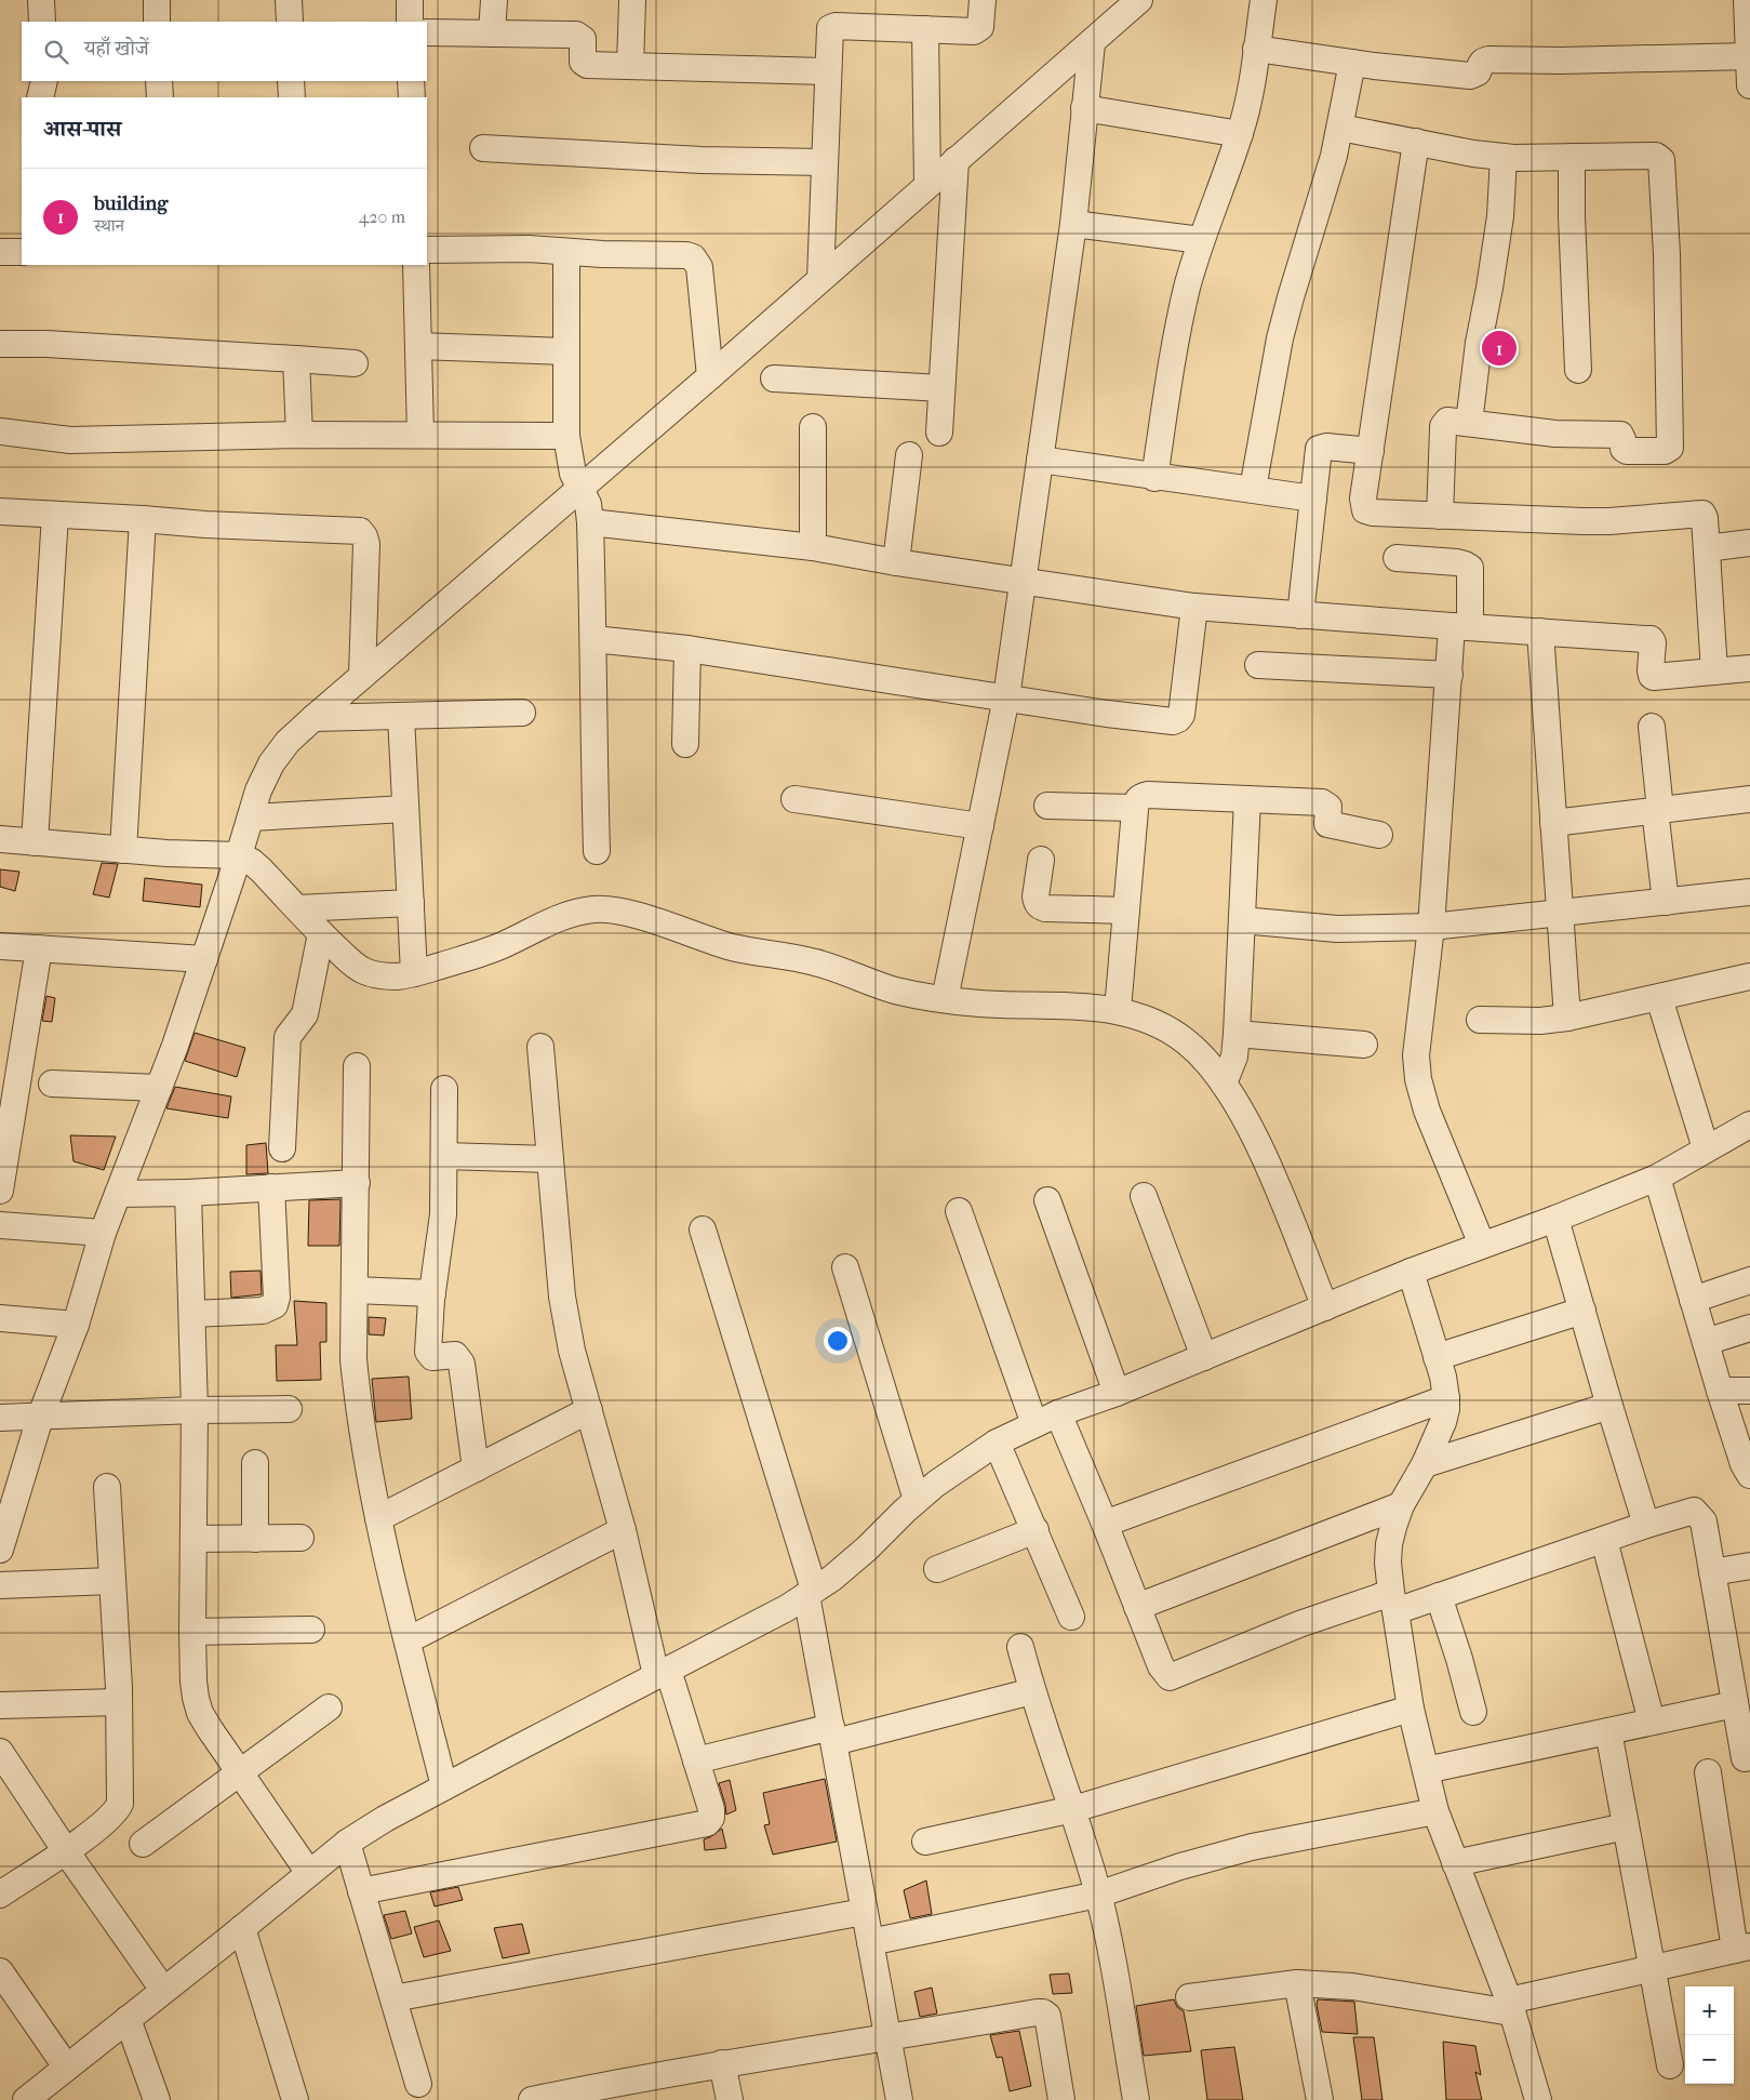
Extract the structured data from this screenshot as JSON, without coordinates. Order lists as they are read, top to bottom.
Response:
{
  "page": {
    "search": "यहाँ खोजें",
    "heading": "आस-पास",
    "list": [
      {
        "mark": "1",
        "name": "building",
        "note": "स्थान",
        "value": "420 m"
      }
    ],
    "pins": "1",
    "map_buttons": ["+", "−"]
  }
}
